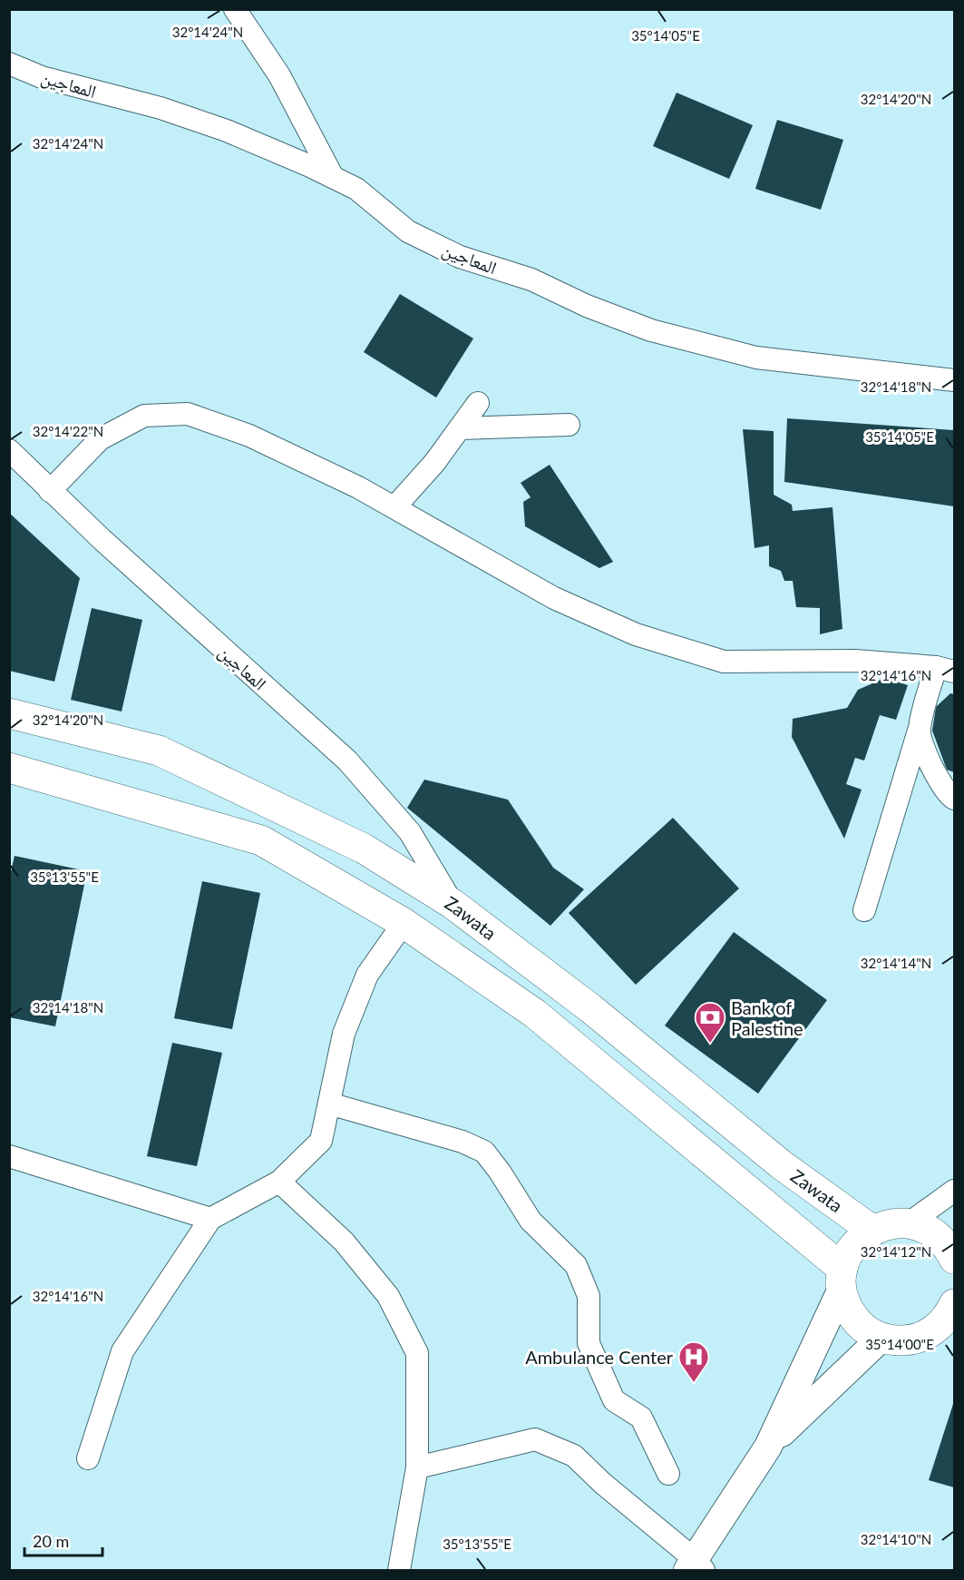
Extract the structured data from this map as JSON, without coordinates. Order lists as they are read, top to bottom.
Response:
{
  "streets": {
    "main road": ["Zawata"],
    "street": ["المعاجين"]
  },
  "crossings": [
    ["المعاجين", "Zawata"]
  ],
  "places": {
    "bank": ["Bank of Palestine"],
    "hospital": ["Ambulance Center"]
  },
  "scale_bar": "20 m",
  "coordinates": [
    "32°14'24\"N",
    "35°14'05\"E",
    "32°14'20\"N",
    "32°14'18\"N",
    "32°14'22\"N",
    "32°14'16\"N",
    "35°13'55\"E",
    "32°14'14\"N",
    "32°14'12\"N",
    "35°14'00\"E",
    "32°14'10\"N"
  ]
}
